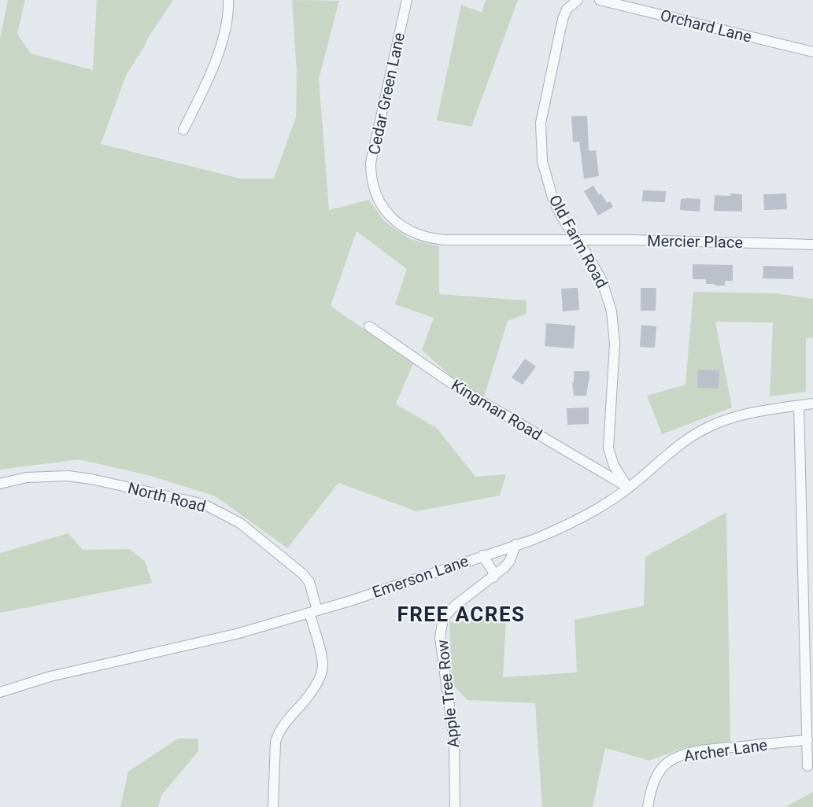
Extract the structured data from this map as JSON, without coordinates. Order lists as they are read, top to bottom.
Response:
{
  "streets": {
    "street": [
      "Orchard Lane",
      "Cedar Green Lane",
      "Old Farm Road",
      "Mercier Place",
      "Kingman Road",
      "North Road",
      "Emerson Lane",
      "Apple Tree Row",
      "Archer Lane"
    ]
  },
  "crossings": [
    ["Cedar Green Lane", "Old Farm Road"],
    ["Cedar Green Lane", "Mercier Place"],
    ["Old Farm Road", "Mercier Place"],
    ["Old Farm Road", "Kingman Road"],
    ["Old Farm Road", "Emerson Lane"],
    ["Kingman Road", "Emerson Lane"],
    ["North Road", "Emerson Lane"],
    ["Emerson Lane", "Apple Tree Row"]
  ],
  "districts": ["FREE ACRES"]
}
